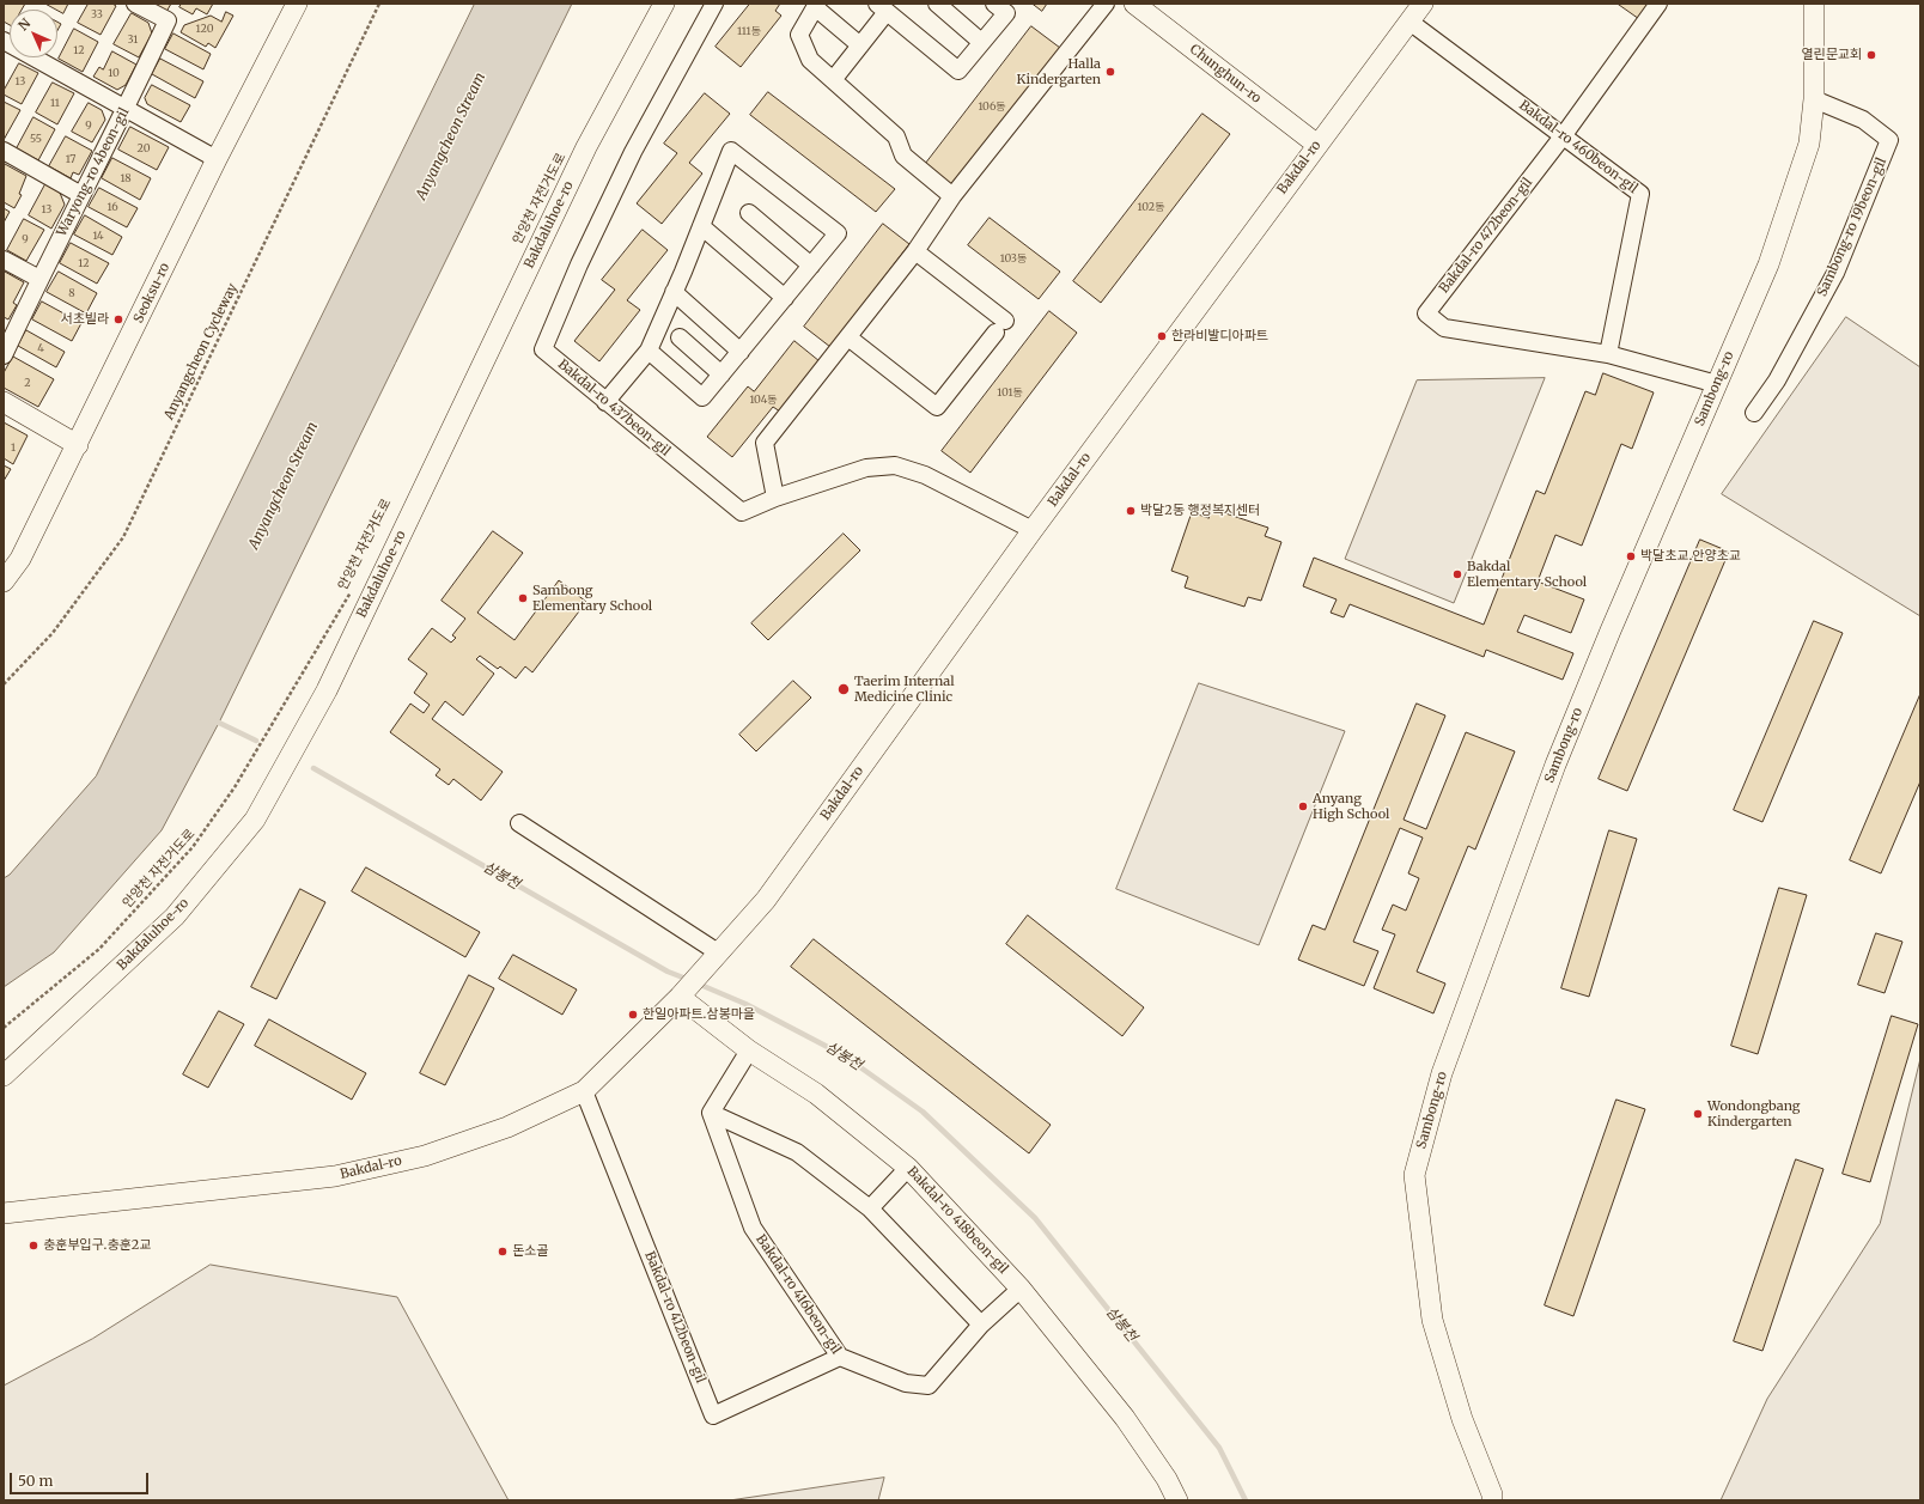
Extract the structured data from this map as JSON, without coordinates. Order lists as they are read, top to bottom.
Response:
{
  "streets": {
    "street": [
      "Chunghun-ro",
      "Bakdal-ro 460beon-gil",
      "Bakdal-ro",
      "Waryong-ro 4beon-gil",
      "Bakdaluhoe-ro",
      "Sambong-ro 19beon-gil",
      "Bakdal-ro 472beon-gil",
      "Seoksu-ro",
      "Sambong-ro",
      "Bakdal-ro 437beon-gil",
      "Bakdal-ro 418beon-gil",
      "Bakdal-ro 416beon-gil",
      "Bakdal-ro 412beon-gil"
    ],
    "path": ["안양천 자전거도로", "Anyangcheon Cycleway"]
  },
  "crossings": [
    ["Chunghun-ro", "Bakdal-ro"],
    ["Bakdal-ro 460beon-gil", "Bakdal-ro"],
    ["Bakdal-ro 460beon-gil", "Bakdal-ro 472beon-gil"],
    ["Bakdal-ro", "Bakdal-ro 437beon-gil"],
    ["Bakdal-ro", "Bakdal-ro 418beon-gil"],
    ["Bakdal-ro", "Bakdal-ro 412beon-gil"],
    ["Sambong-ro 19beon-gil", "Sambong-ro"],
    ["Bakdal-ro 418beon-gil", "Bakdal-ro 416beon-gil"],
    ["Bakdal-ro 416beon-gil", "Bakdal-ro 412beon-gil"]
  ],
  "water": ["Anyangcheon Stream", "삼봉천"],
  "places": [
    "열린문교회",
    "Halla Kindergarten",
    "서초빌라",
    "한라비발디아파트",
    "박달2동 행정복지센터",
    "박달초교.안양초교",
    "Bakdal Elementary School",
    "Sambong Elementary School",
    "Taerim Internal Medicine Clinic",
    "Anyang High School",
    "한일아파트.삼봉마을",
    "Wondongbang Kindergarten",
    "충훈부입구.충훈2교",
    "돈소골"
  ],
  "house_numbers": [
    "33",
    "120",
    "111동",
    "31",
    "12",
    "10",
    "13",
    "11",
    "106동",
    "9",
    "55",
    "20",
    "17",
    "18",
    "16",
    "102동",
    "13",
    "14",
    "9",
    "103동",
    "12",
    "8",
    "4",
    "2",
    "101동",
    "104동",
    "1"
  ],
  "scale_bar": "50 m",
  "north": "top left"
}
